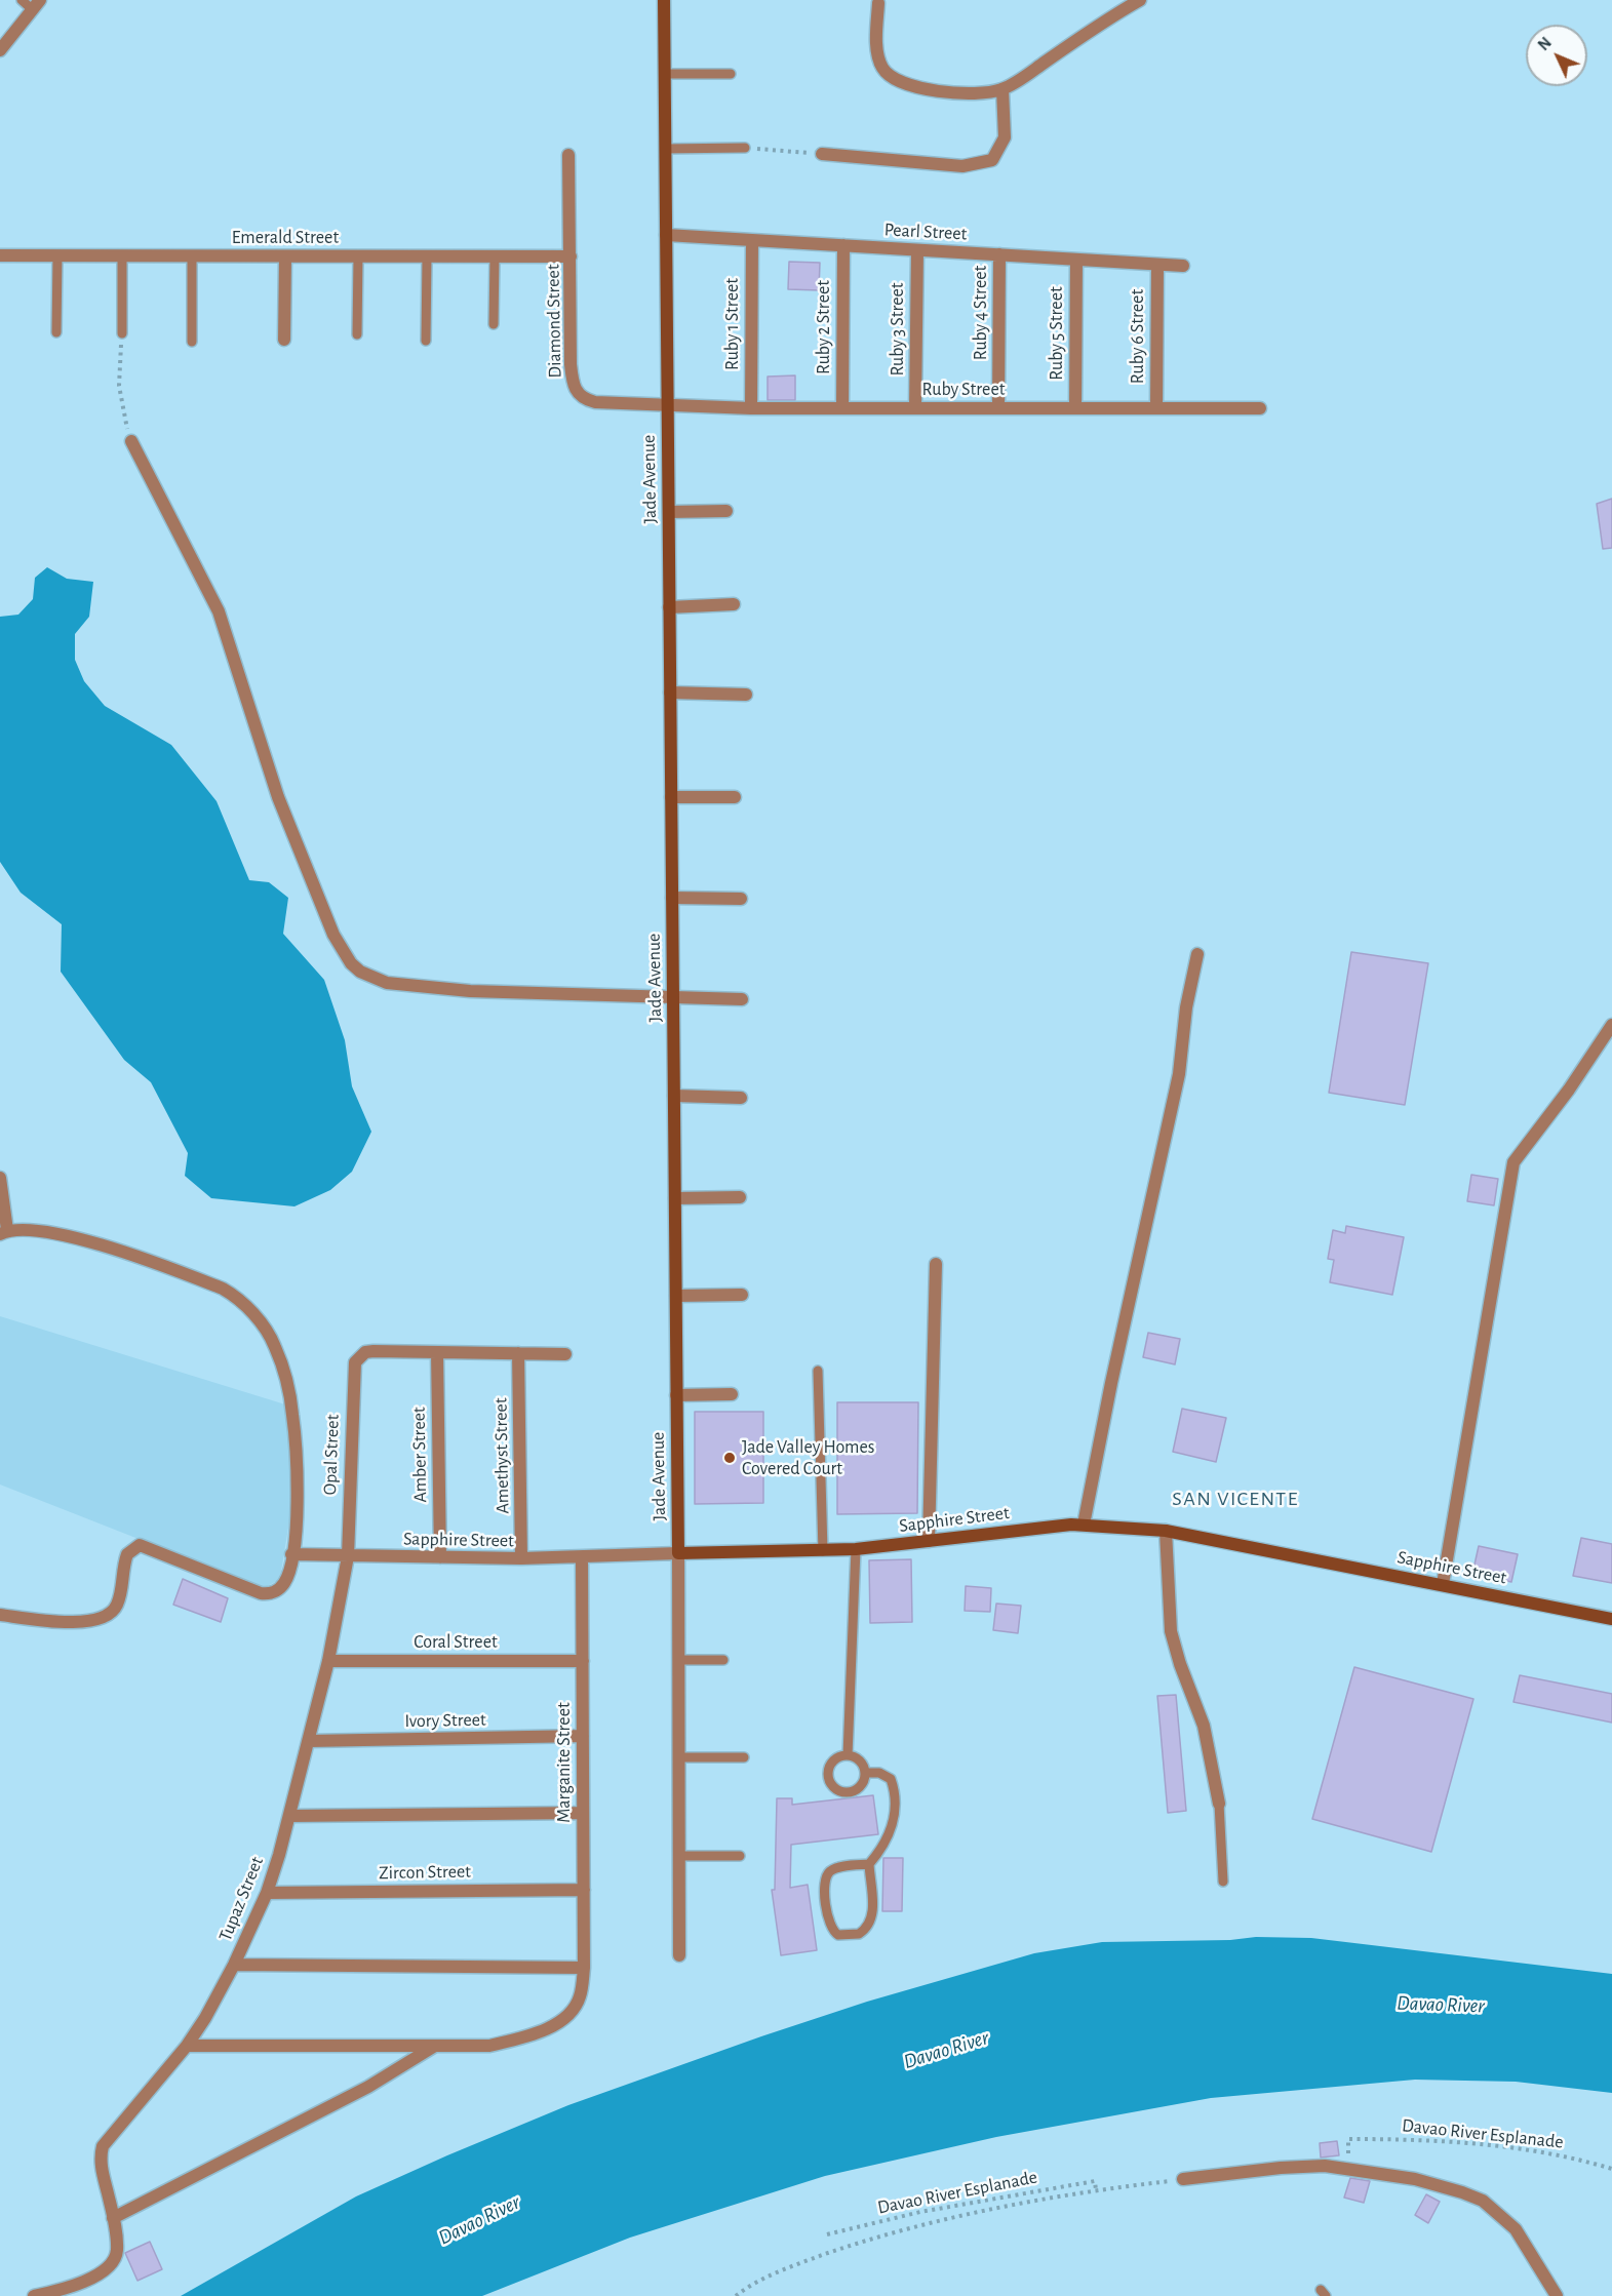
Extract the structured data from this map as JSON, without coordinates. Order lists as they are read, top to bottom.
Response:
{
  "streets": {
    "street": [
      "Pearl Street",
      "Emerald Street",
      "Ruby 4 Street",
      "Diamond Street",
      "Ruby 1 Street",
      "Ruby 2 Street",
      "Ruby 3 Street",
      "Ruby 5 Street",
      "Ruby 6 Street",
      "Ruby Street",
      "Jade Avenue",
      "Opal Street",
      "Amber Street",
      "Amethyst Street",
      "Sapphire Street",
      "Coral Street",
      "Ivory Street",
      "Marganite Street",
      "Zircon Street",
      "Tupaz Street"
    ],
    "path": ["Davao River Esplanade"]
  },
  "crossings": [
    ["Pearl Street", "Ruby 4 Street"],
    ["Pearl Street", "Ruby 1 Street"],
    ["Pearl Street", "Ruby 2 Street"],
    ["Pearl Street", "Ruby 3 Street"],
    ["Pearl Street", "Ruby 5 Street"],
    ["Pearl Street", "Ruby 6 Street"],
    ["Pearl Street", "Jade Avenue"],
    ["Emerald Street", "Diamond Street"],
    ["Ruby 4 Street", "Ruby Street"],
    ["Diamond Street", "Ruby Street"],
    ["Diamond Street", "Jade Avenue"],
    ["Ruby 1 Street", "Ruby Street"],
    ["Ruby 2 Street", "Ruby Street"],
    ["Ruby 3 Street", "Ruby Street"],
    ["Ruby 5 Street", "Ruby Street"],
    ["Ruby 6 Street", "Ruby Street"],
    ["Ruby Street", "Jade Avenue"],
    ["Jade Avenue", "Sapphire Street"],
    ["Opal Street", "Amber Street"],
    ["Opal Street", "Sapphire Street"],
    ["Opal Street", "Tupaz Street"],
    ["Amber Street", "Sapphire Street"],
    ["Amethyst Street", "Sapphire Street"],
    ["Sapphire Street", "Marganite Street"],
    ["Sapphire Street", "Tupaz Street"],
    ["Coral Street", "Marganite Street"],
    ["Coral Street", "Tupaz Street"],
    ["Ivory Street", "Marganite Street"],
    ["Ivory Street", "Tupaz Street"],
    ["Marganite Street", "Zircon Street"],
    ["Marganite Street", "Tupaz Street"],
    ["Zircon Street", "Tupaz Street"]
  ],
  "districts": ["SAN VICENTE"],
  "water": ["Davao River"],
  "places": ["Jade Valley Homes Covered Court"],
  "north": "top left"
}
